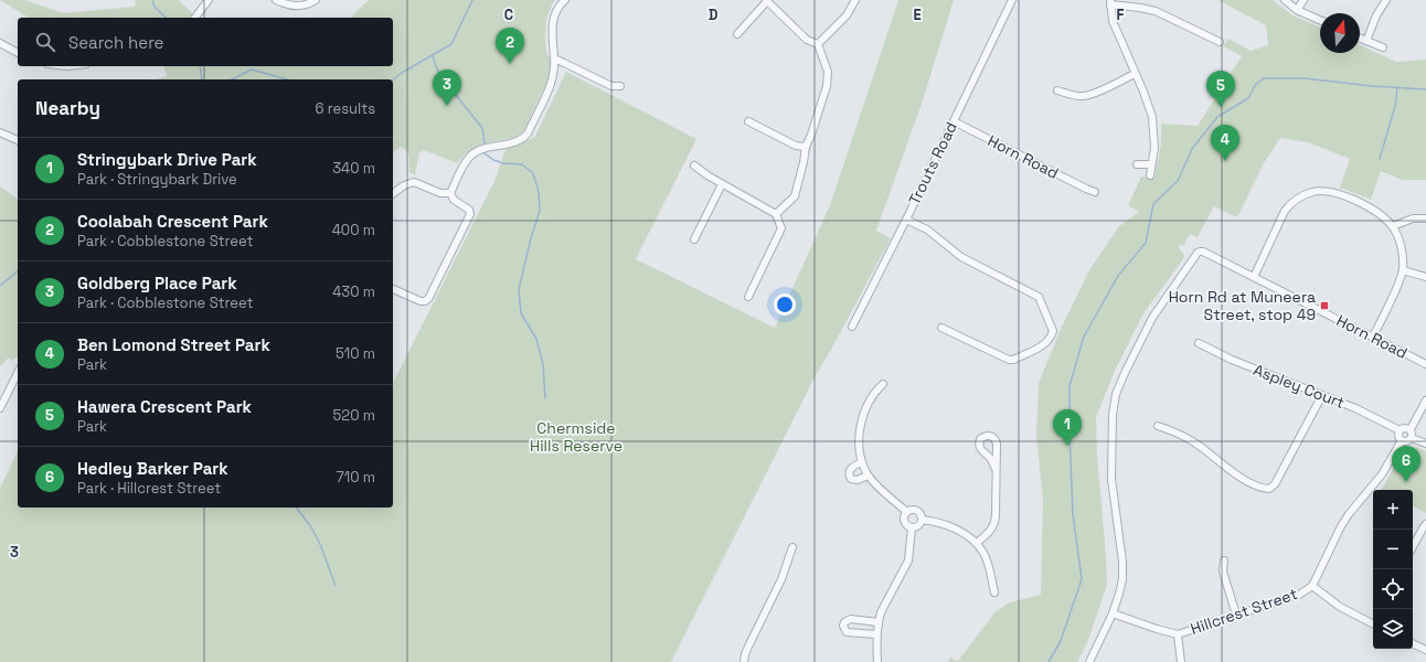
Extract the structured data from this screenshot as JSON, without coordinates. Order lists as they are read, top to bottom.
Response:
{
  "streets": {
    "street": [
      "Horn Road",
      "Trouts Road",
      "Aspley Court",
      "Hillcrest Street"
    ]
  },
  "crossings": [
    ["Horn Road", "Trouts Road"],
    ["Horn Road", "Hillcrest Street"],
    ["Aspley Court", "Hillcrest Street"]
  ],
  "parks": ["Chermside Hills Reserve"],
  "places": {
    "transit": ["Horn Rd at Muneera Street, stop 49"]
  },
  "north": "top",
  "page": {
    "search": "Search here",
    "pins": [
      "2",
      "3",
      "5",
      "4",
      "1",
      "6"
    ],
    "heading": ["Nearby", "6 results"],
    "list": [
      {
        "mark": "1",
        "name": "Stringybark Drive Park",
        "note": "Park · Stringybark Drive",
        "value": "340 m"
      },
      {
        "mark": "2",
        "name": "Coolabah Crescent Park",
        "note": "Park · Cobblestone Street",
        "value": "400 m"
      },
      {
        "mark": "3",
        "name": "Goldberg Place Park",
        "note": "Park · Cobblestone Street",
        "value": "430 m"
      },
      {
        "mark": "4",
        "name": "Ben Lomond Street Park",
        "note": "Park",
        "value": "510 m"
      },
      {
        "mark": "5",
        "name": "Hawera Crescent Park",
        "note": "Park",
        "value": "520 m"
      },
      {
        "mark": "6",
        "name": "Hedley Barker Park",
        "note": "Park · Hillcrest Street",
        "value": "710 m"
      }
    ],
    "map_buttons": ["+", "−"]
  },
  "grid": {
    "columns": [
      "C",
      "D",
      "E",
      "F"
    ],
    "rows": ["3"]
  }
}
